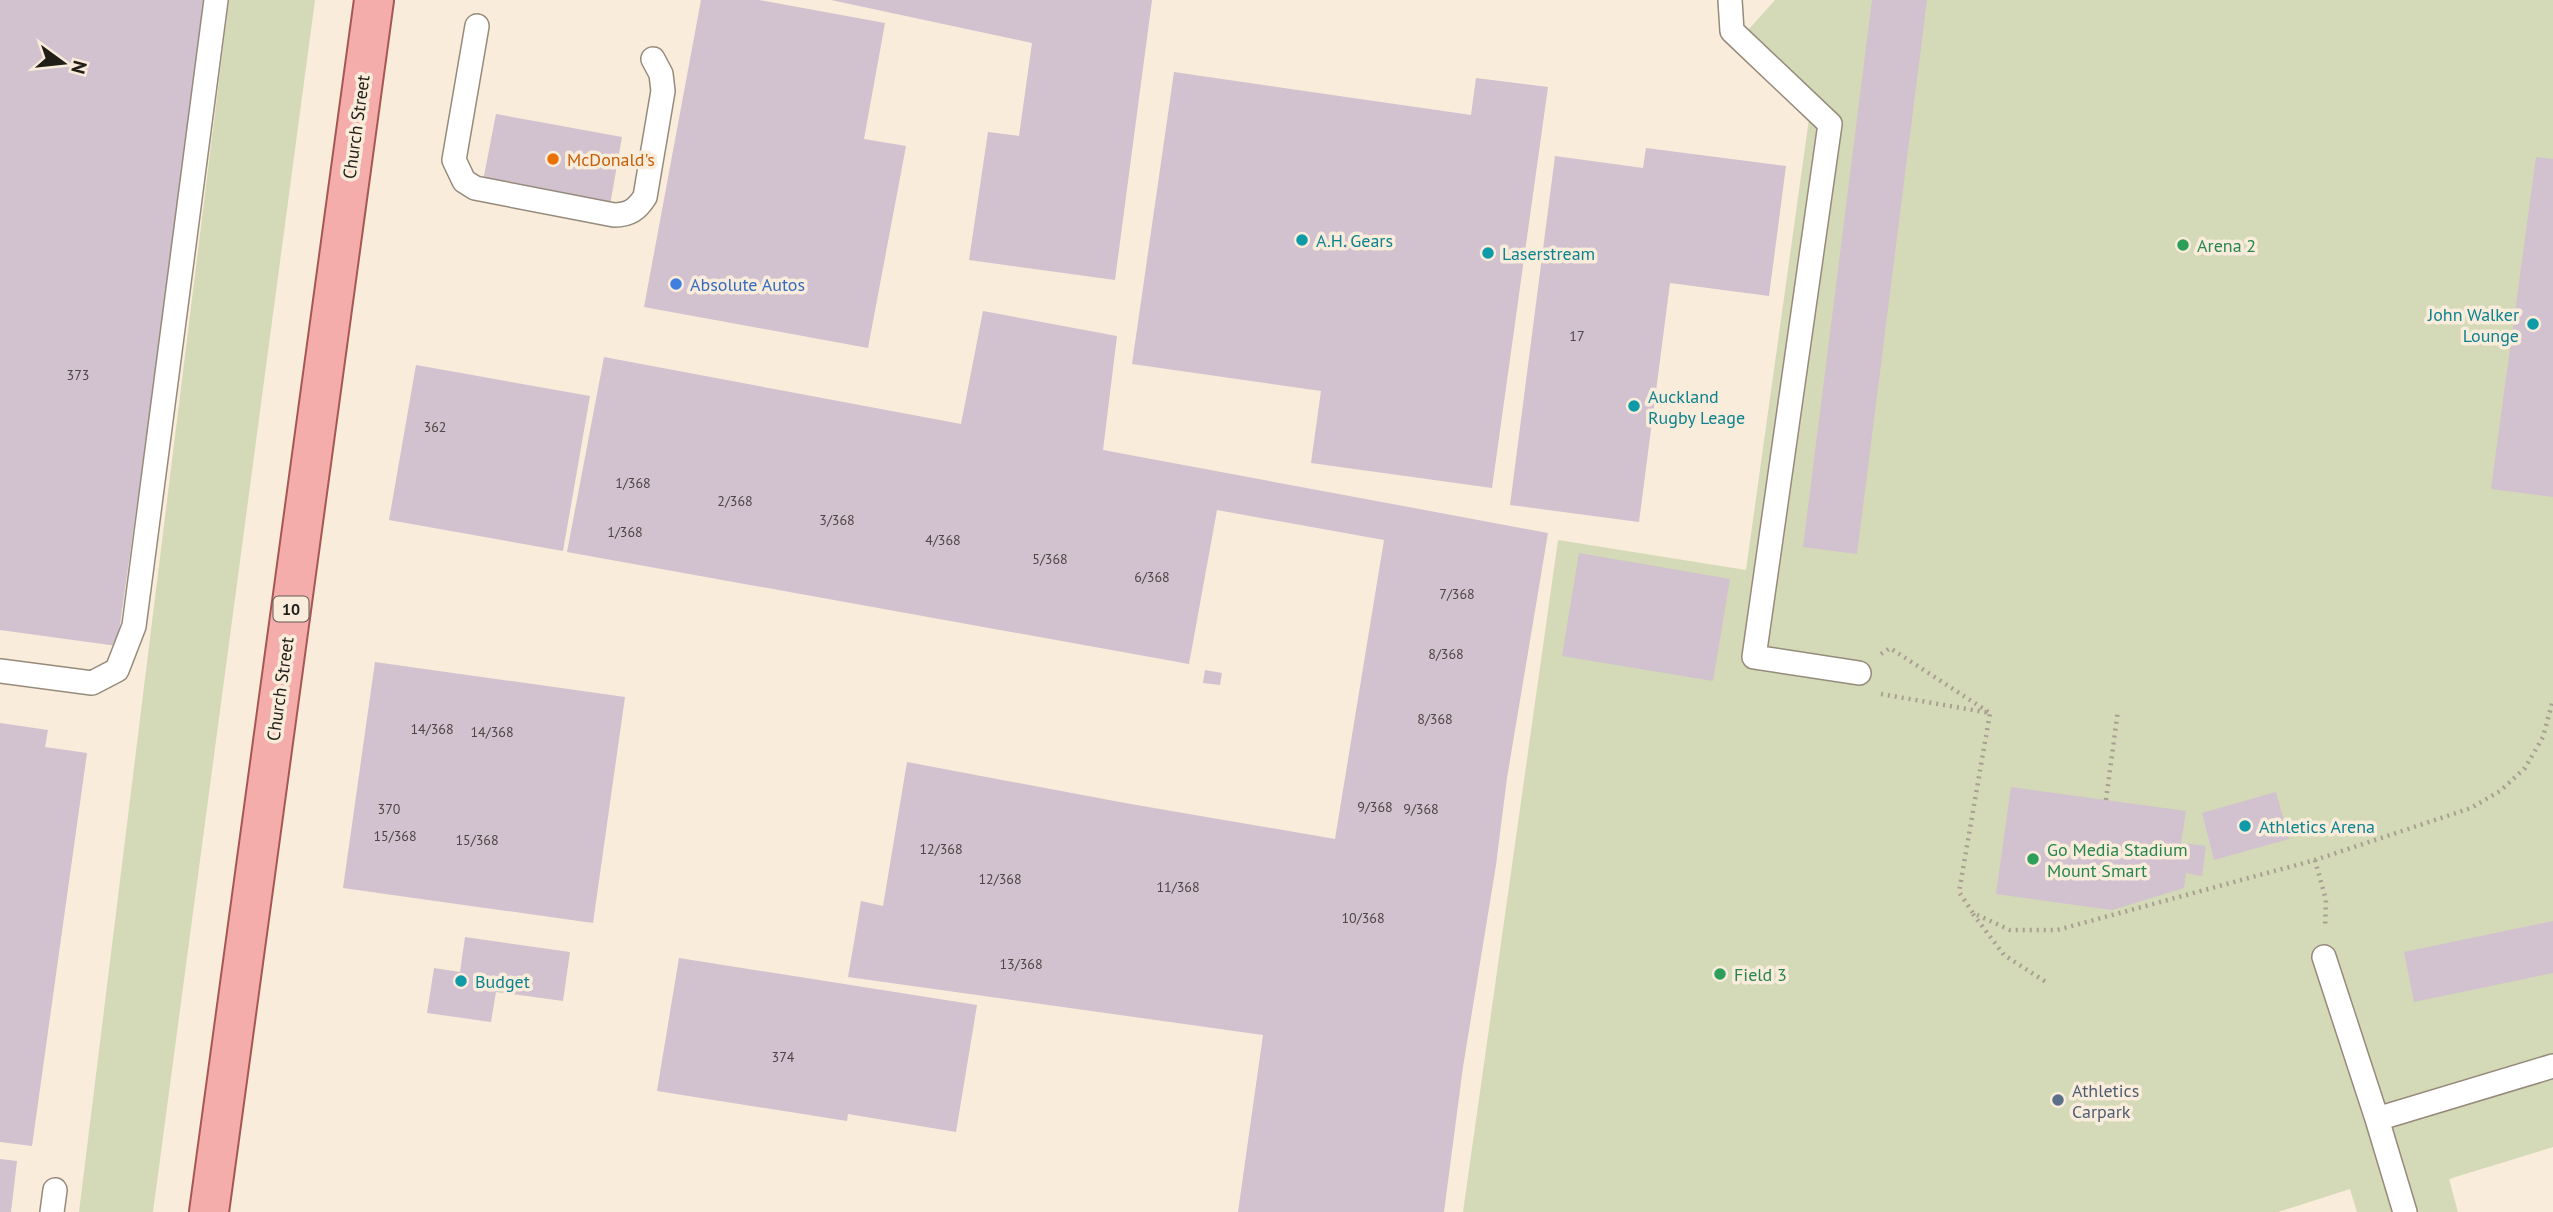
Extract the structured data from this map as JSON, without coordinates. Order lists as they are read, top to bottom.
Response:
{
  "streets": {
    "main road": ["Church Street", "10"]
  },
  "places": [
    "McDonald's",
    "A.H. Gears",
    "Arena 2",
    "Laserstream",
    "Absolute Autos",
    "John Walker Lounge",
    "Auckland Rugby Leage",
    "Athletics Arena",
    "Go Media Stadium Mount Smart",
    "Field 3",
    "Budget",
    "Athletics Carpark"
  ],
  "house_numbers": [
    "17",
    "373",
    "362",
    "1/368",
    "2/368",
    "3/368",
    "1/368",
    "4/368",
    "5/368",
    "6/368",
    "7/368",
    "8/368",
    "8/368",
    "14/368",
    "14/368",
    "9/368",
    "370",
    "9/368",
    "15/368",
    "15/368",
    "12/368",
    "12/368",
    "11/368",
    "10/368",
    "13/368",
    "374"
  ],
  "north": "right"
}
